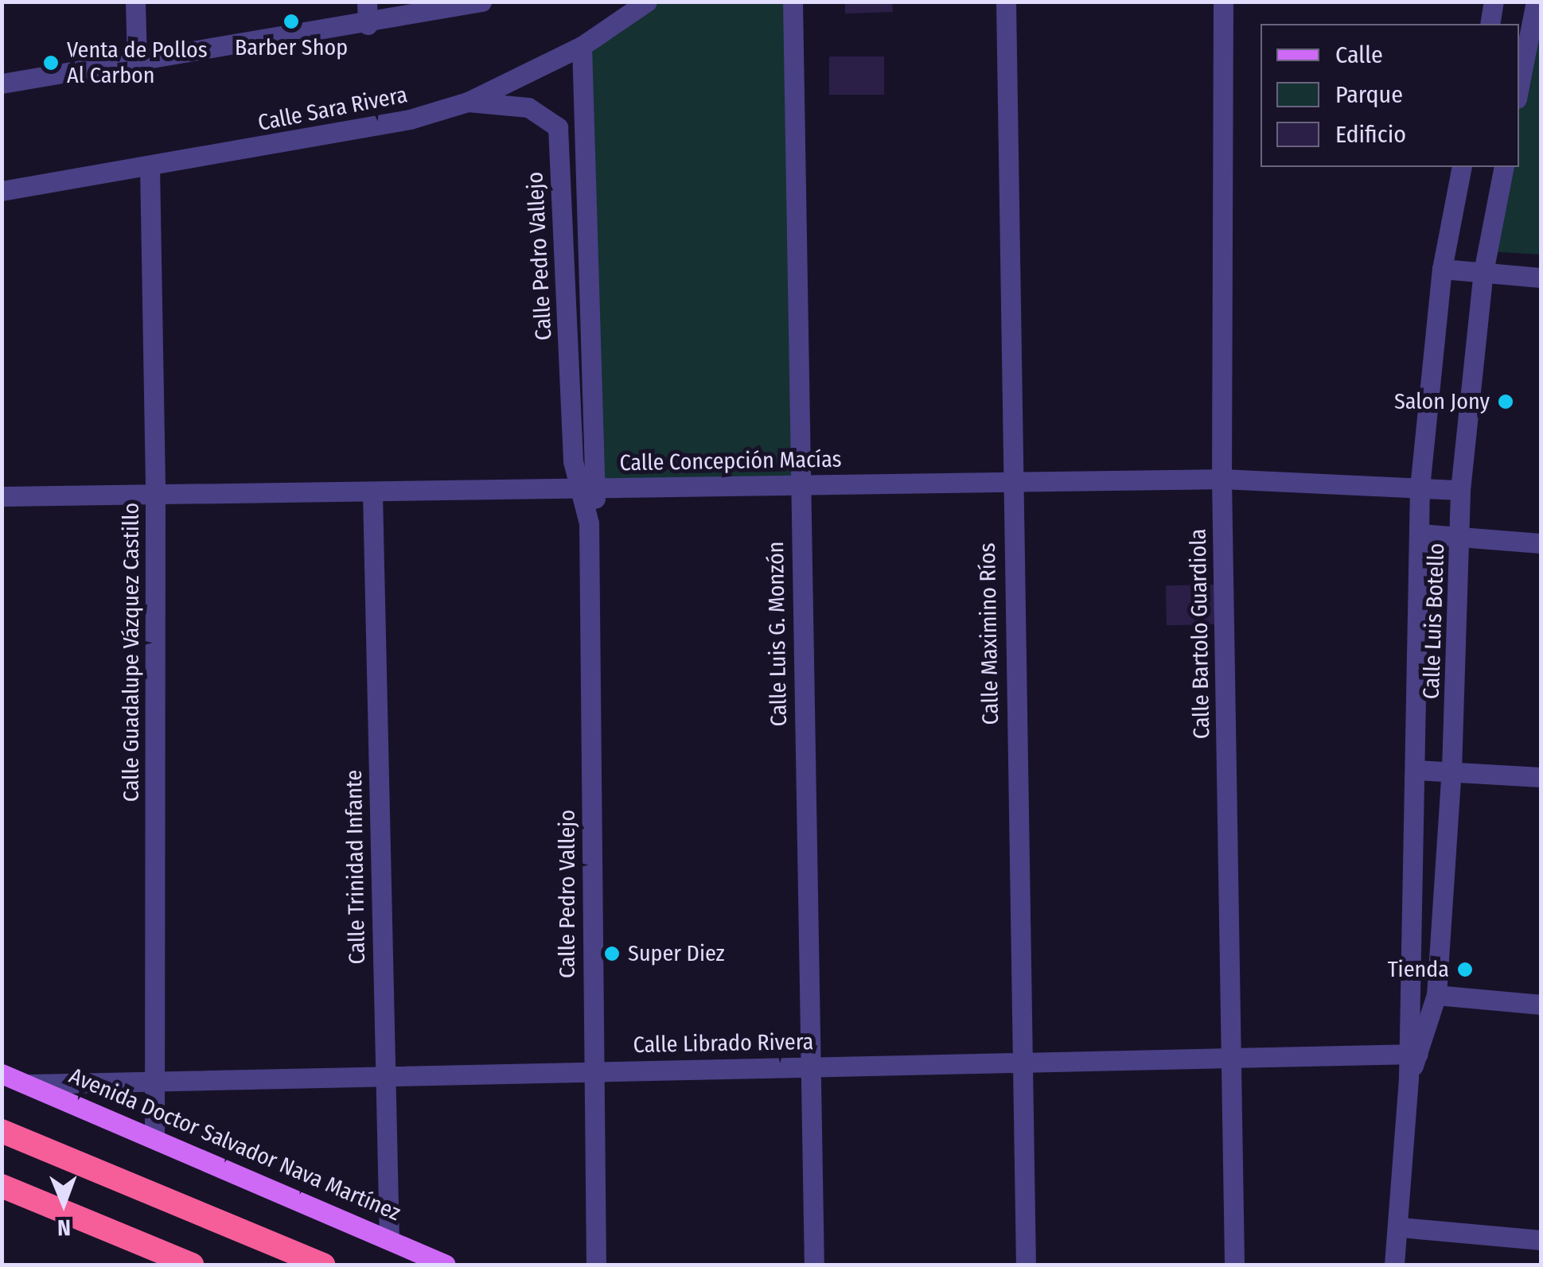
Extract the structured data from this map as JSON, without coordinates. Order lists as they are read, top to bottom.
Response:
{
  "streets": {
    "main road": ["Avenida Doctor Salvador Nava Martínez"],
    "street": [
      "Calle Sara Rivera",
      "Calle Pedro Vallejo",
      "Calle Concepción Macías",
      "Calle Luis Botello",
      "Calle Luis G. Monzón",
      "Calle Maximino Ríos",
      "Calle Bartolo Guardiola",
      "Calle Guadalupe Vázquez Castillo",
      "Calle Trinidad Infante",
      "Calle Librado Rivera"
    ]
  },
  "crossings": [
    ["Calle Sara Rivera", "Calle Pedro Vallejo"],
    ["Calle Sara Rivera", "Calle Guadalupe Vázquez Castillo"],
    ["Calle Pedro Vallejo", "Calle Concepción Macías"],
    ["Calle Pedro Vallejo", "Calle Librado Rivera"],
    ["Calle Concepción Macías", "Calle Luis Botello"],
    ["Calle Concepción Macías", "Calle Luis G. Monzón"],
    ["Calle Concepción Macías", "Calle Maximino Ríos"],
    ["Calle Concepción Macías", "Calle Bartolo Guardiola"],
    ["Calle Concepción Macías", "Calle Guadalupe Vázquez Castillo"],
    ["Calle Concepción Macías", "Calle Trinidad Infante"],
    ["Calle Luis Botello", "Calle Librado Rivera"],
    ["Calle Luis G. Monzón", "Calle Librado Rivera"],
    ["Calle Maximino Ríos", "Calle Librado Rivera"],
    ["Calle Bartolo Guardiola", "Calle Librado Rivera"],
    ["Calle Guadalupe Vázquez Castillo", "Calle Librado Rivera"],
    ["Calle Guadalupe Vázquez Castillo", "Avenida Doctor Salvador Nava Martínez"],
    ["Calle Trinidad Infante", "Calle Librado Rivera"],
    ["Calle Trinidad Infante", "Avenida Doctor Salvador Nava Martínez"],
    ["Calle Librado Rivera", "Avenida Doctor Salvador Nava Martínez"]
  ],
  "places": [
    "Barber Shop",
    "Venta de Pollos Al Carbon",
    "Salon Jony",
    "Super Diez",
    "Tienda"
  ],
  "legend": ["Calle", "Parque", "Edificio"],
  "north": "bottom"
}
